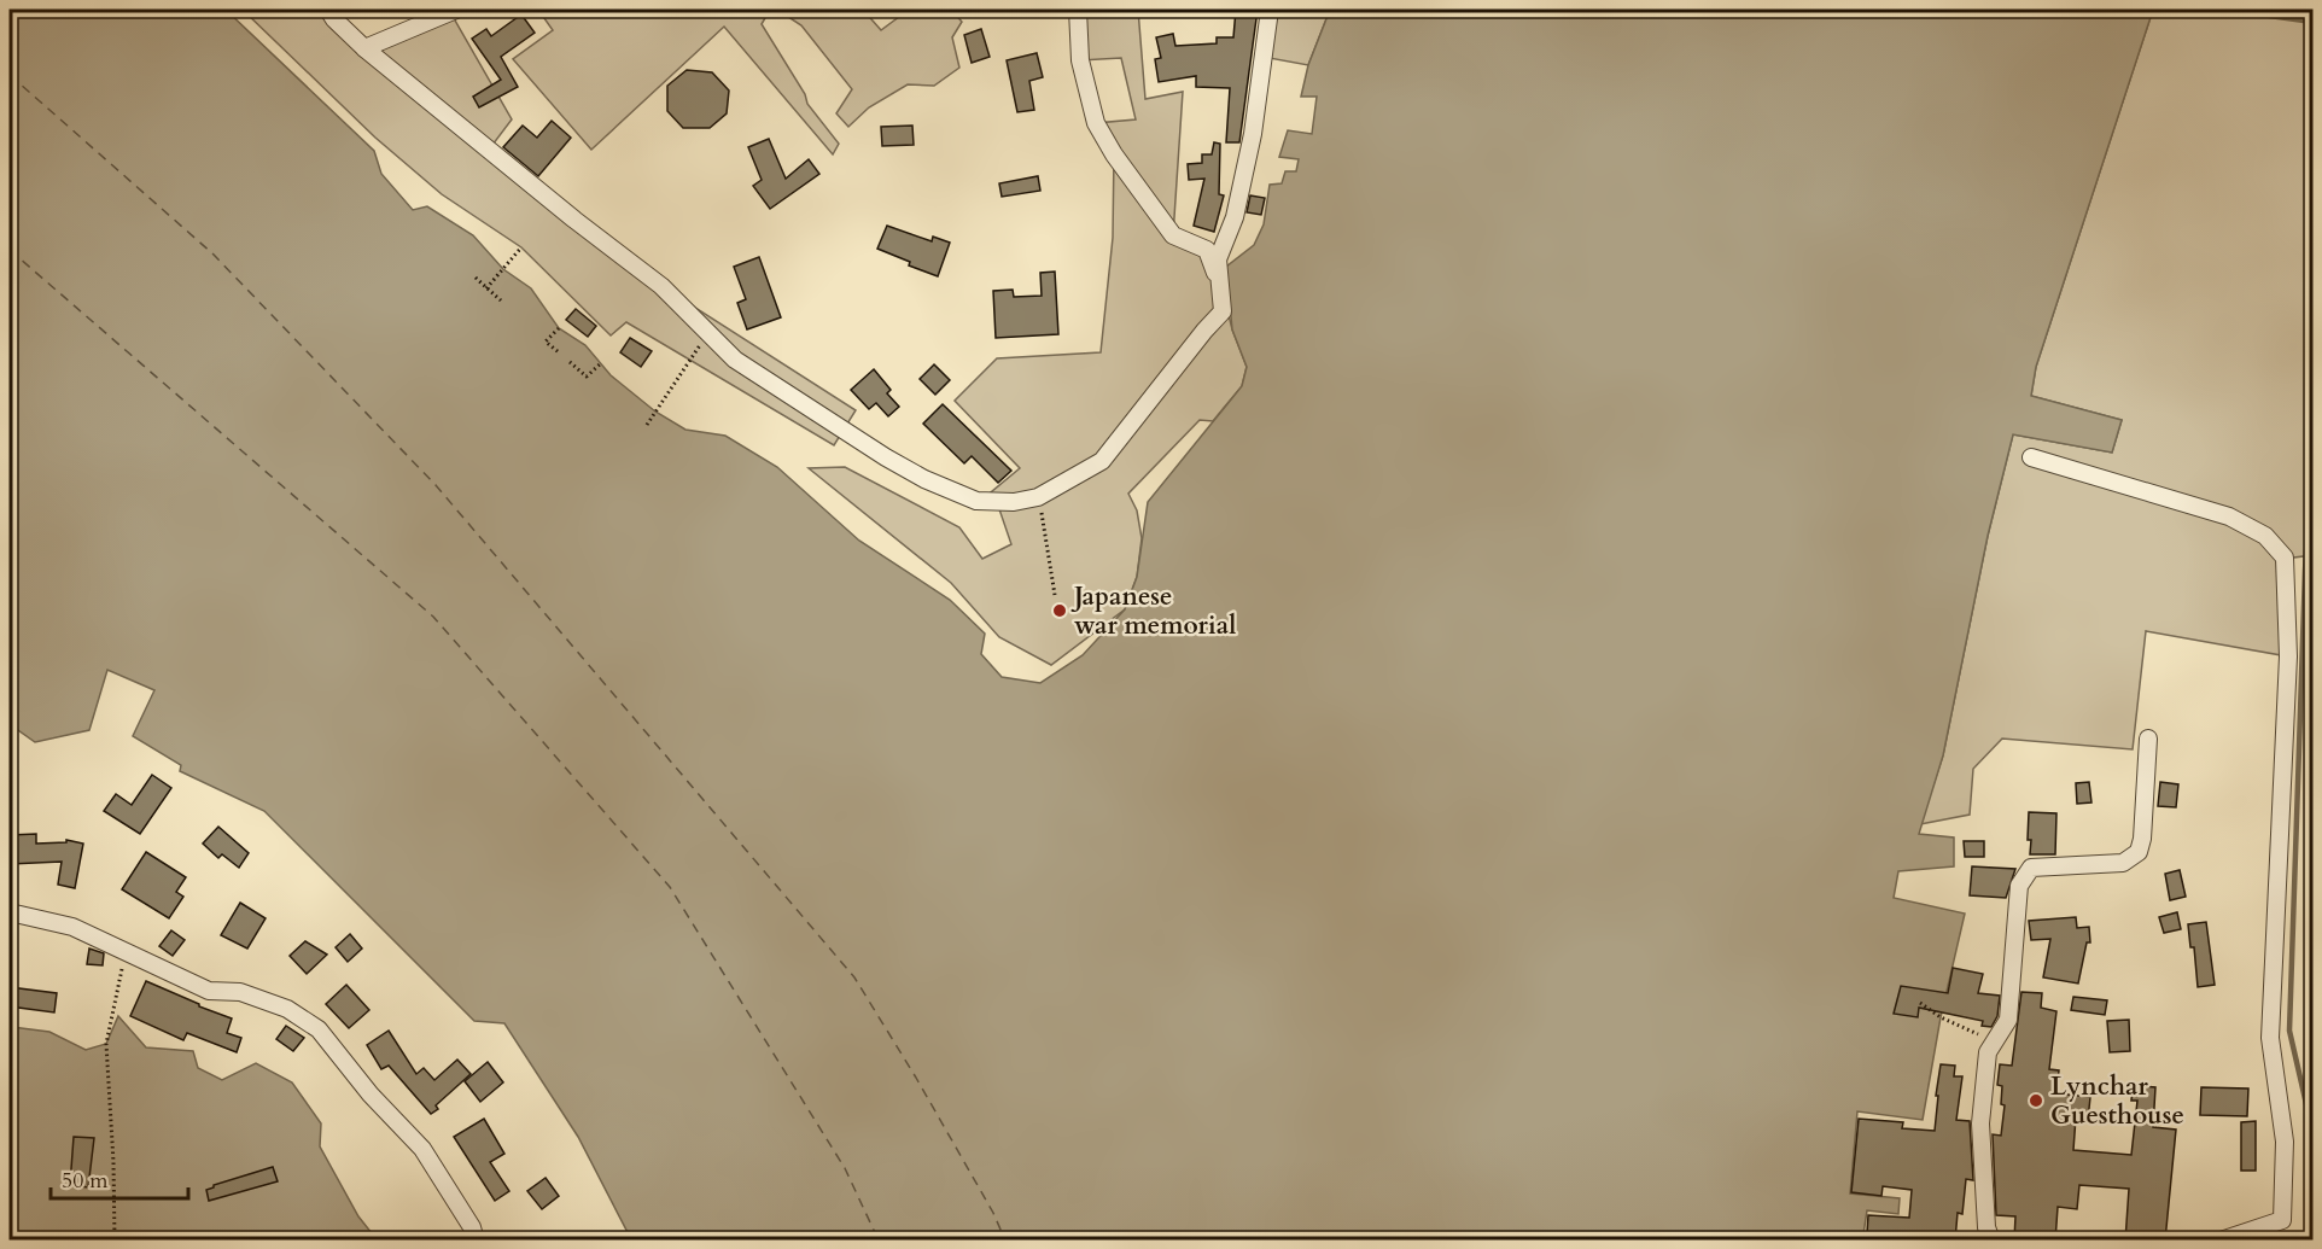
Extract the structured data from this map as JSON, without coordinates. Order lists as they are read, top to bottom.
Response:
{
  "places": ["Japanese war memorial", "Lynchar Guesthouse"],
  "scale_bar": "50 m"
}
